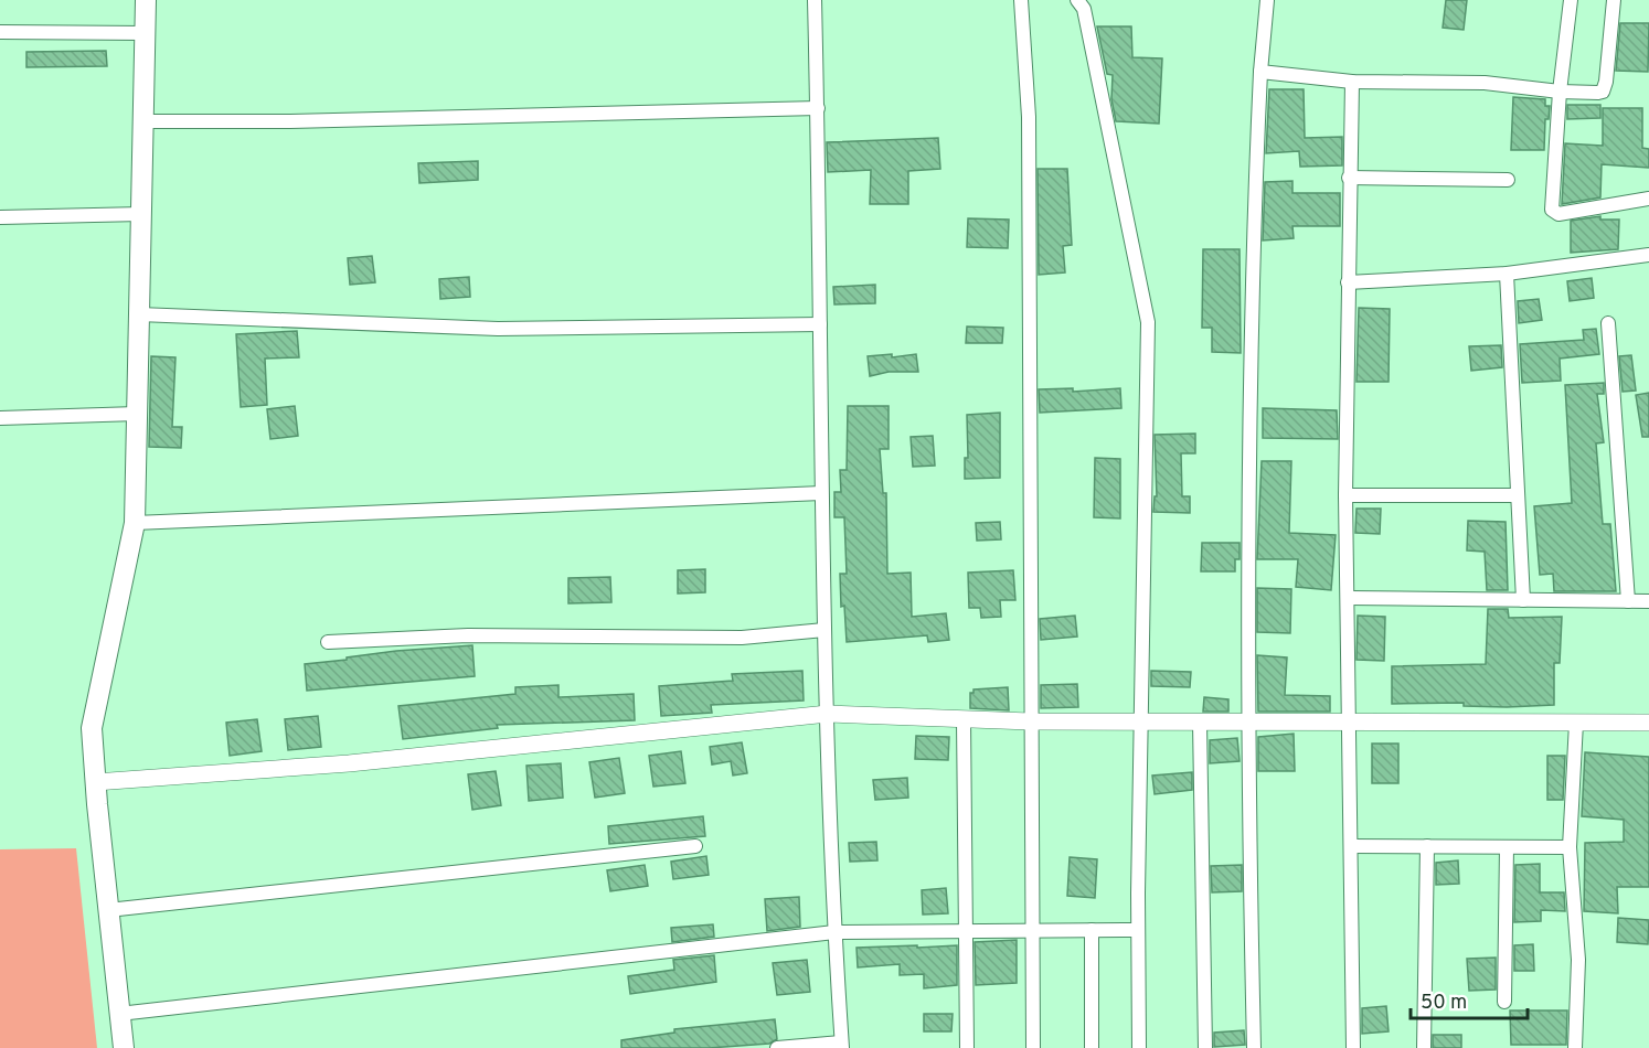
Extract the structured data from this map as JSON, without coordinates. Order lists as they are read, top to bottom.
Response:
{
  "scale_bar": "50 m"
}
